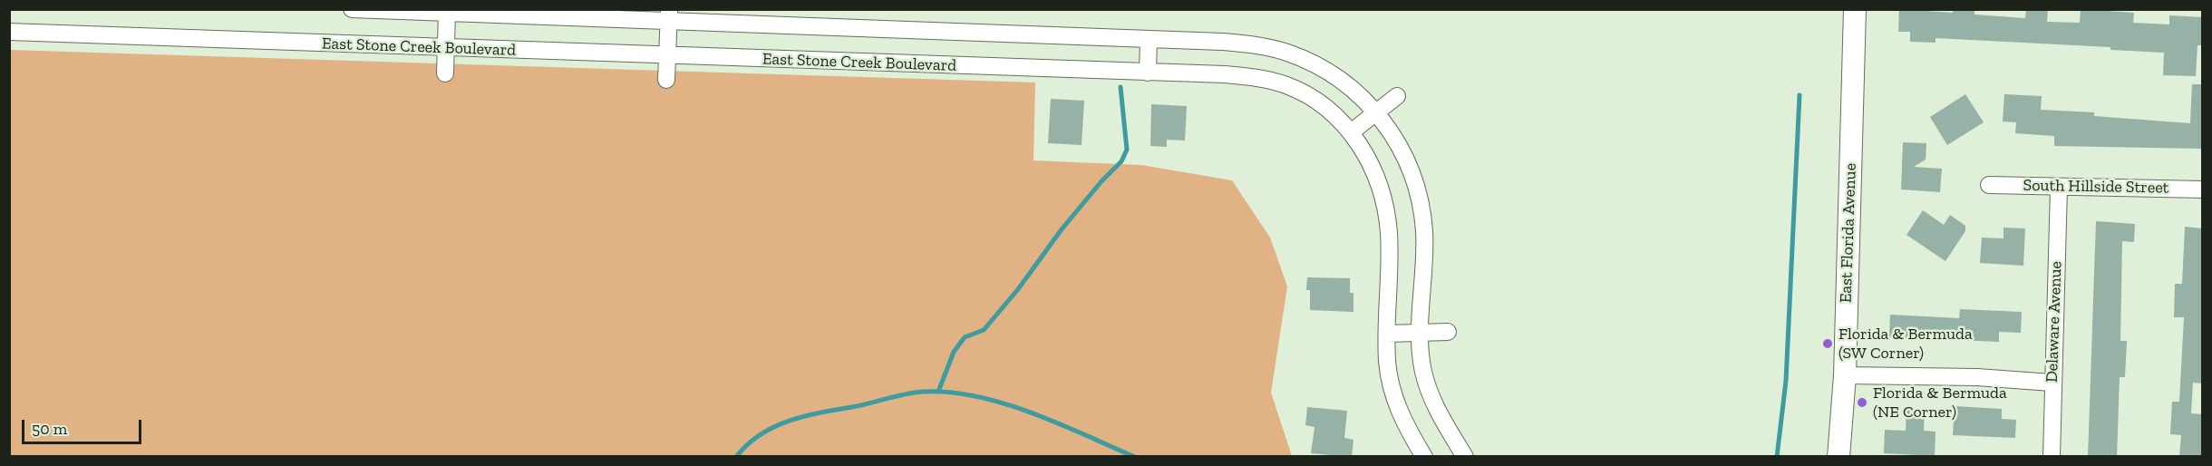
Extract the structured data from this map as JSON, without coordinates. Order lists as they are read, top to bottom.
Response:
{
  "streets": {
    "street": [
      "East Stone Creek Boulevard",
      "South Hillside Street",
      "East Florida Avenue",
      "Delaware Avenue"
    ]
  },
  "crossings": [
    ["South Hillside Street", "Delaware Avenue"]
  ],
  "places": ["Florida & Bermuda (SW Corner)", "Florida & Bermuda (NE Corner)"],
  "scale_bar": "50 m"
}
